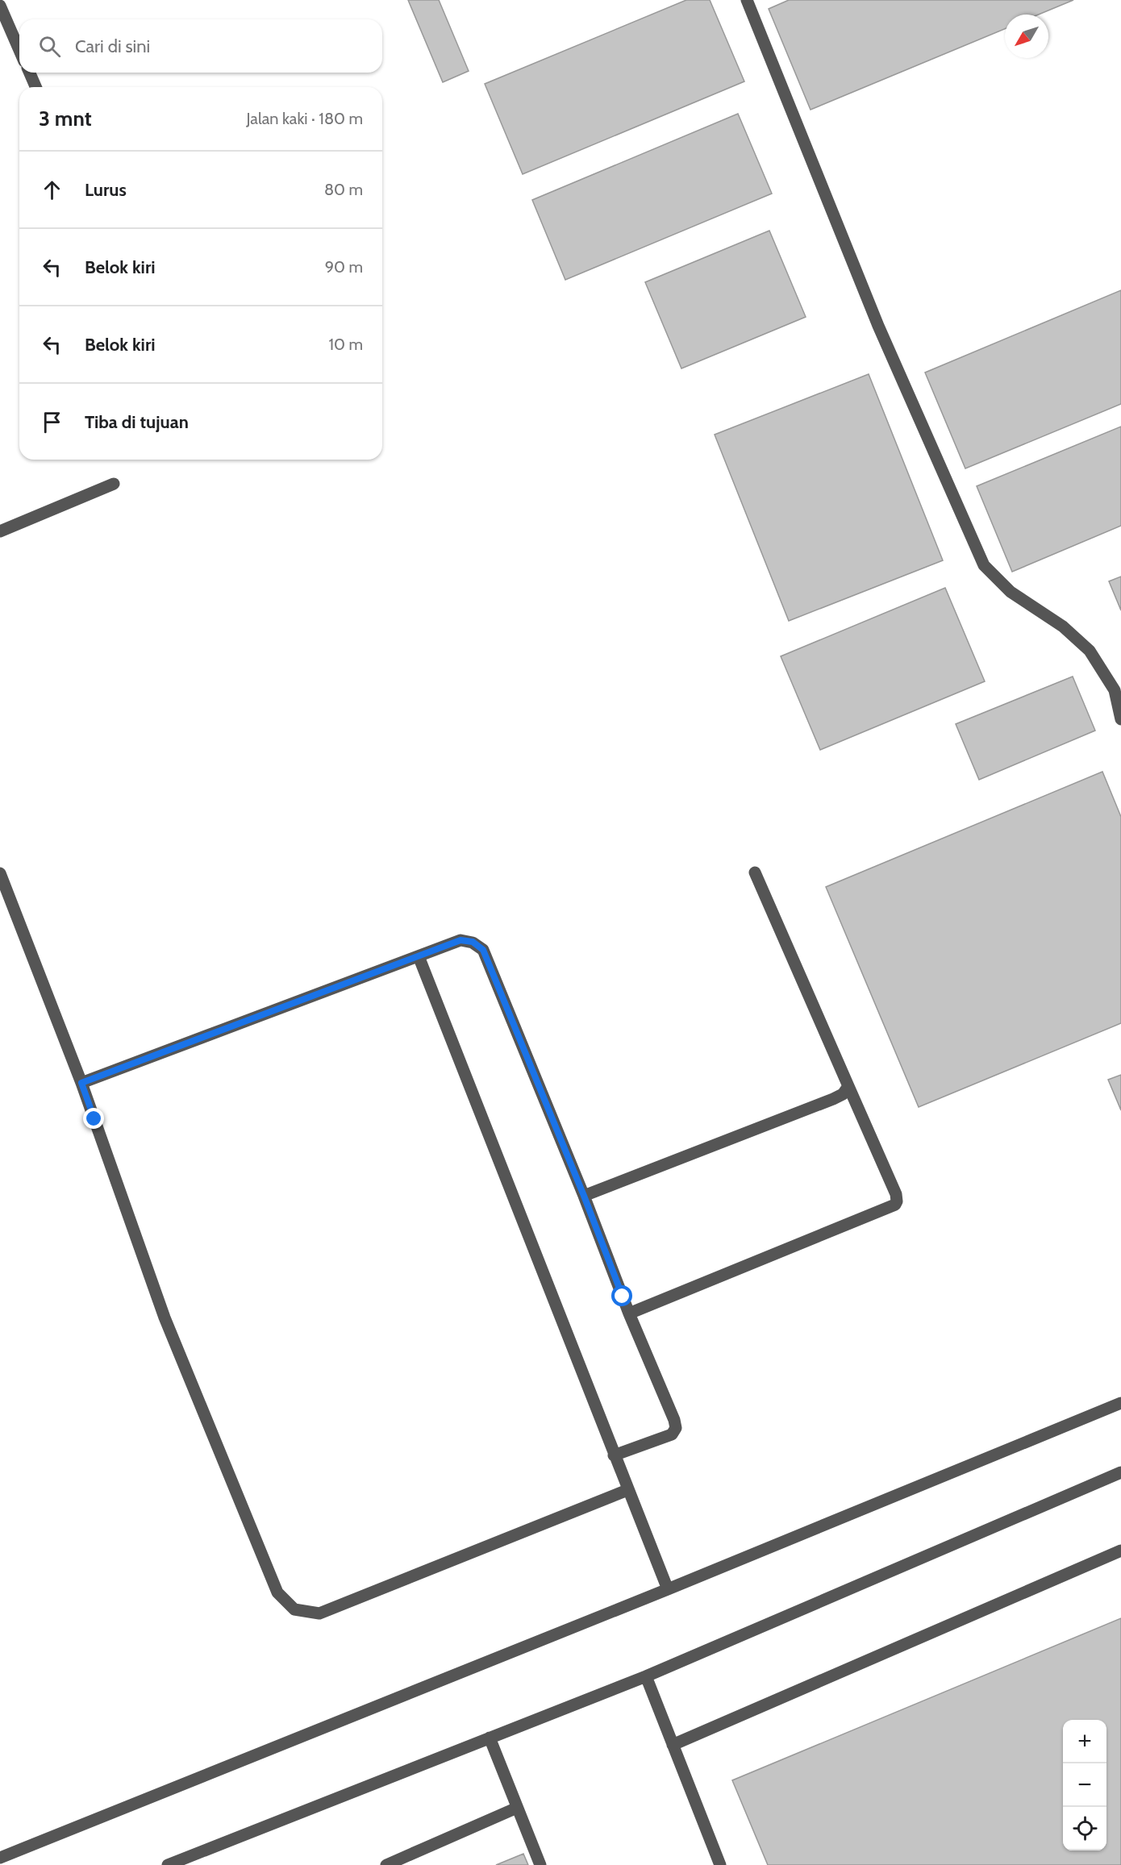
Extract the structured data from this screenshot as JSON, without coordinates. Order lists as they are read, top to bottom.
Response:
{
  "north": "bottom left",
  "page": {
    "search": "Cari di sini",
    "heading": ["3 mnt", "Jalan kaki · 180 m"],
    "list": [
      ["Lurus", "80 m"],
      ["Belok kiri", "90 m"],
      ["Belok kiri", "10 m"],
      "Tiba di tujuan"
    ],
    "map_buttons": ["+", "−"]
  }
}
